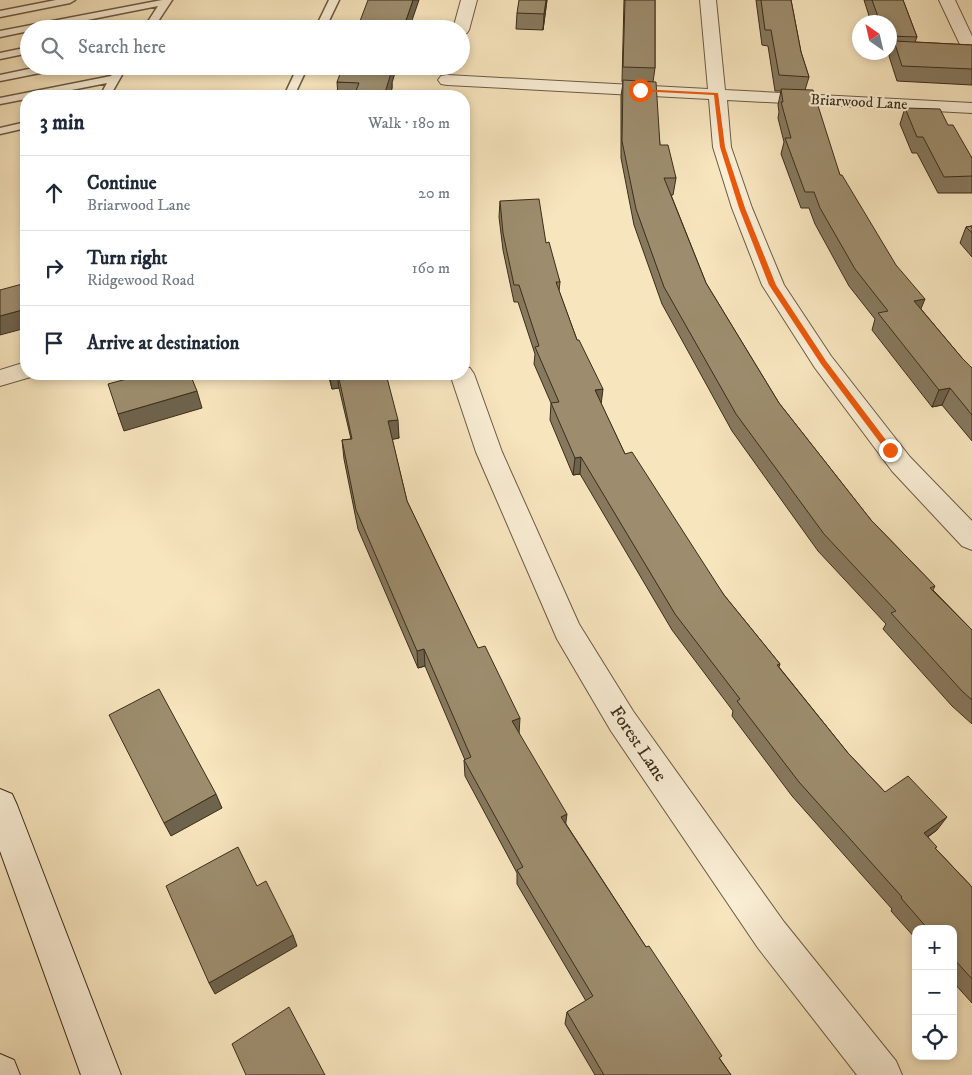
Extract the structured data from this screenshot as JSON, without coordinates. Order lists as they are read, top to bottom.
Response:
{
  "streets": {
    "street": ["Briarwood Lane", "Forest Lane"]
  },
  "north": "top left",
  "page": {
    "search": "Search here",
    "heading": ["3 min", "Walk · 180 m"],
    "list": [
      ["Continue", "Briarwood Lane", "20 m"],
      ["Turn right", "Ridgewood Road", "160 m"],
      "Arrive at destination"
    ],
    "map_buttons": ["+", "−"]
  }
}
